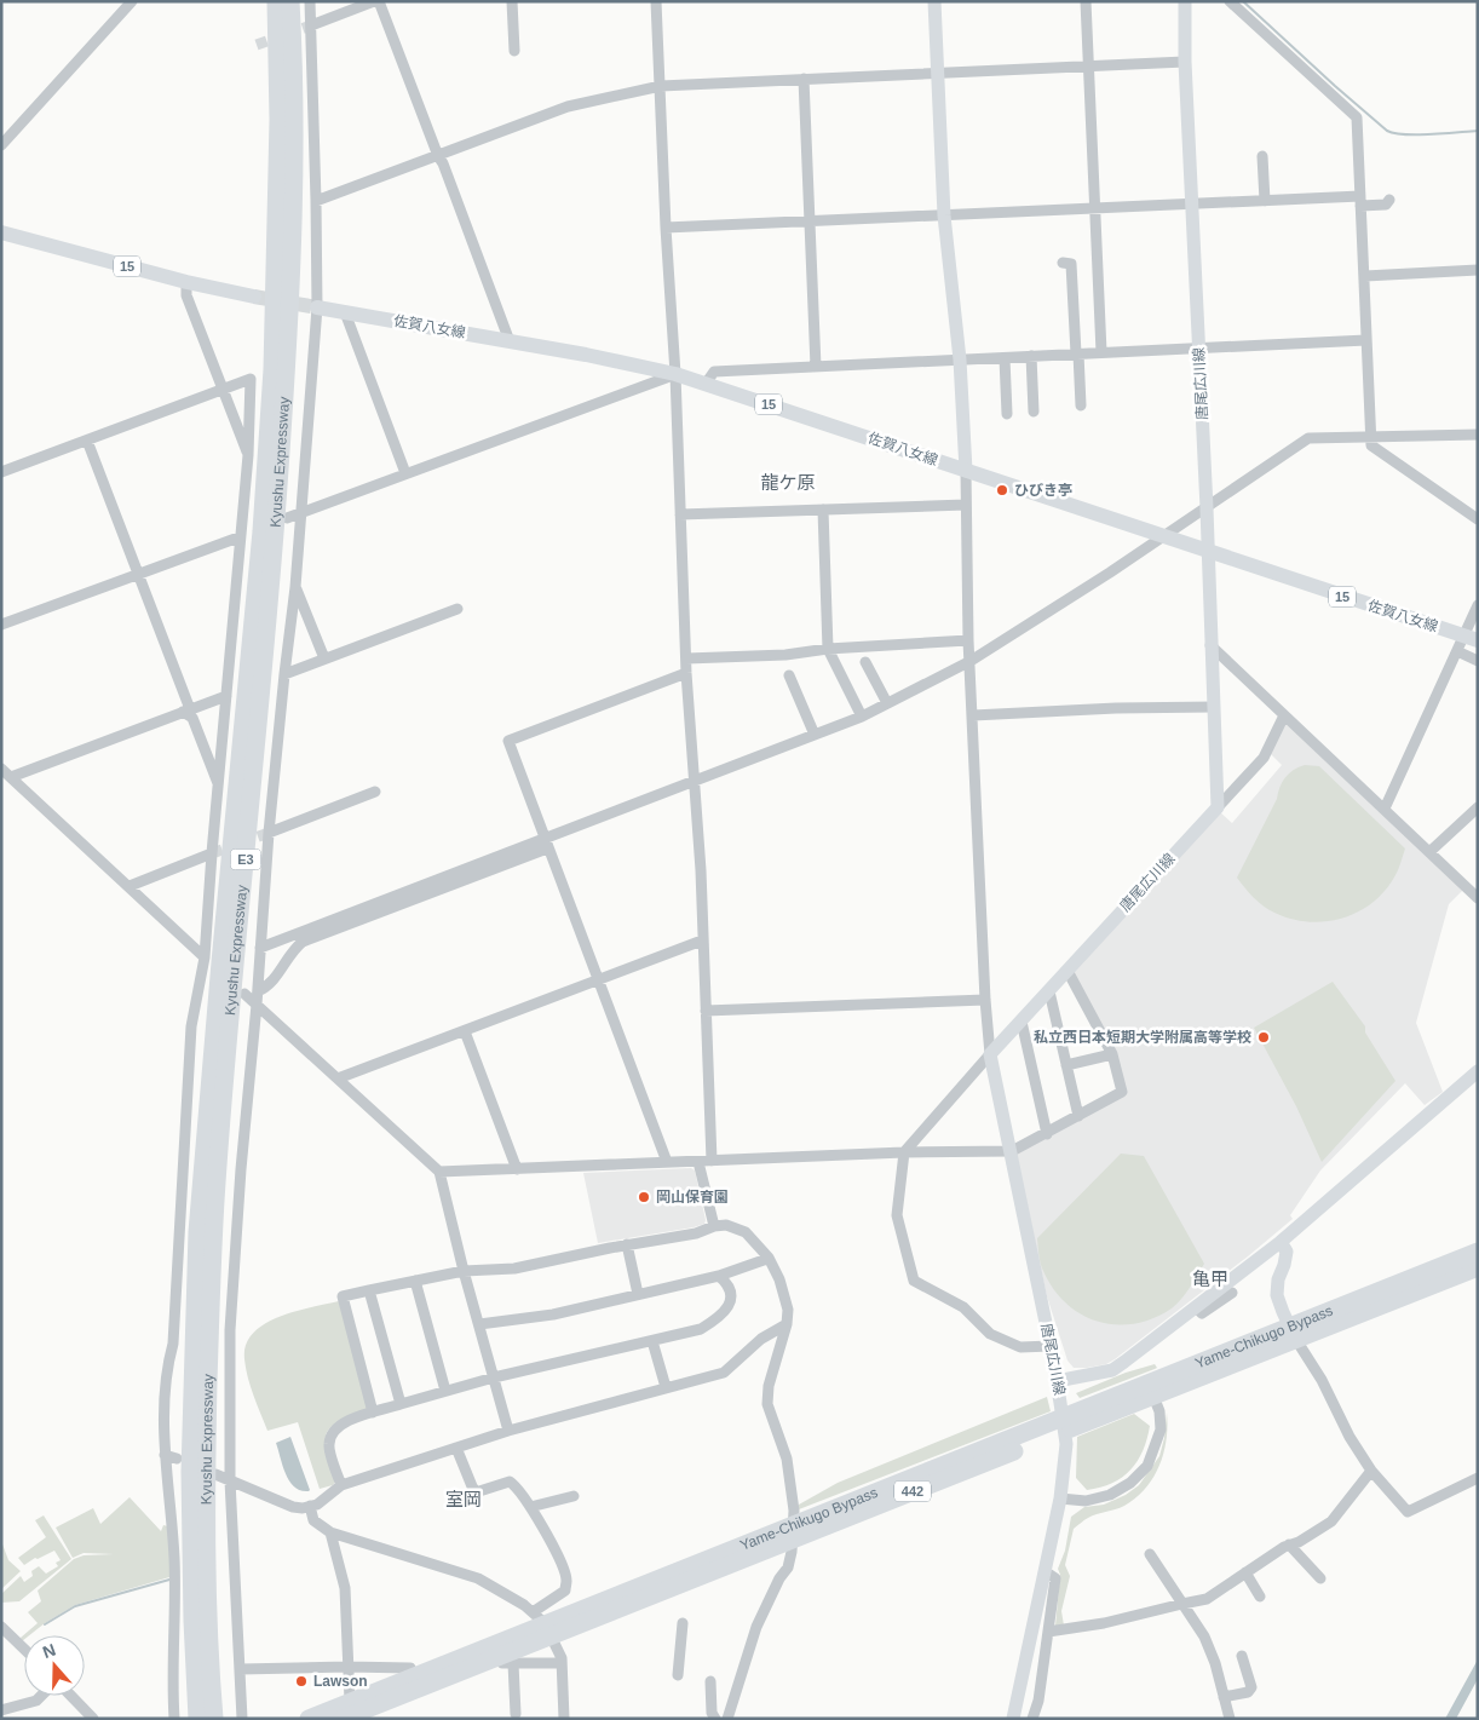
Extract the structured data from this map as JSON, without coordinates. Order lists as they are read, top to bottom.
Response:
{
  "streets": {
    "highway": [
      "Kyushu Expressway",
      "E3",
      "Yame-Chikugo Bypass",
      "442"
    ],
    "main road": ["15", "佐賀八女線", "唐尾広川線"]
  },
  "crossings": [
    ["佐賀八女線", "唐尾広川線"]
  ],
  "districts": ["龍ケ原", "亀甲", "室岡"],
  "places": [
    "ひびき亭",
    "私立西日本短期大学附属高等学校",
    "岡山保育園",
    "Lawson"
  ],
  "north": "top"
}
